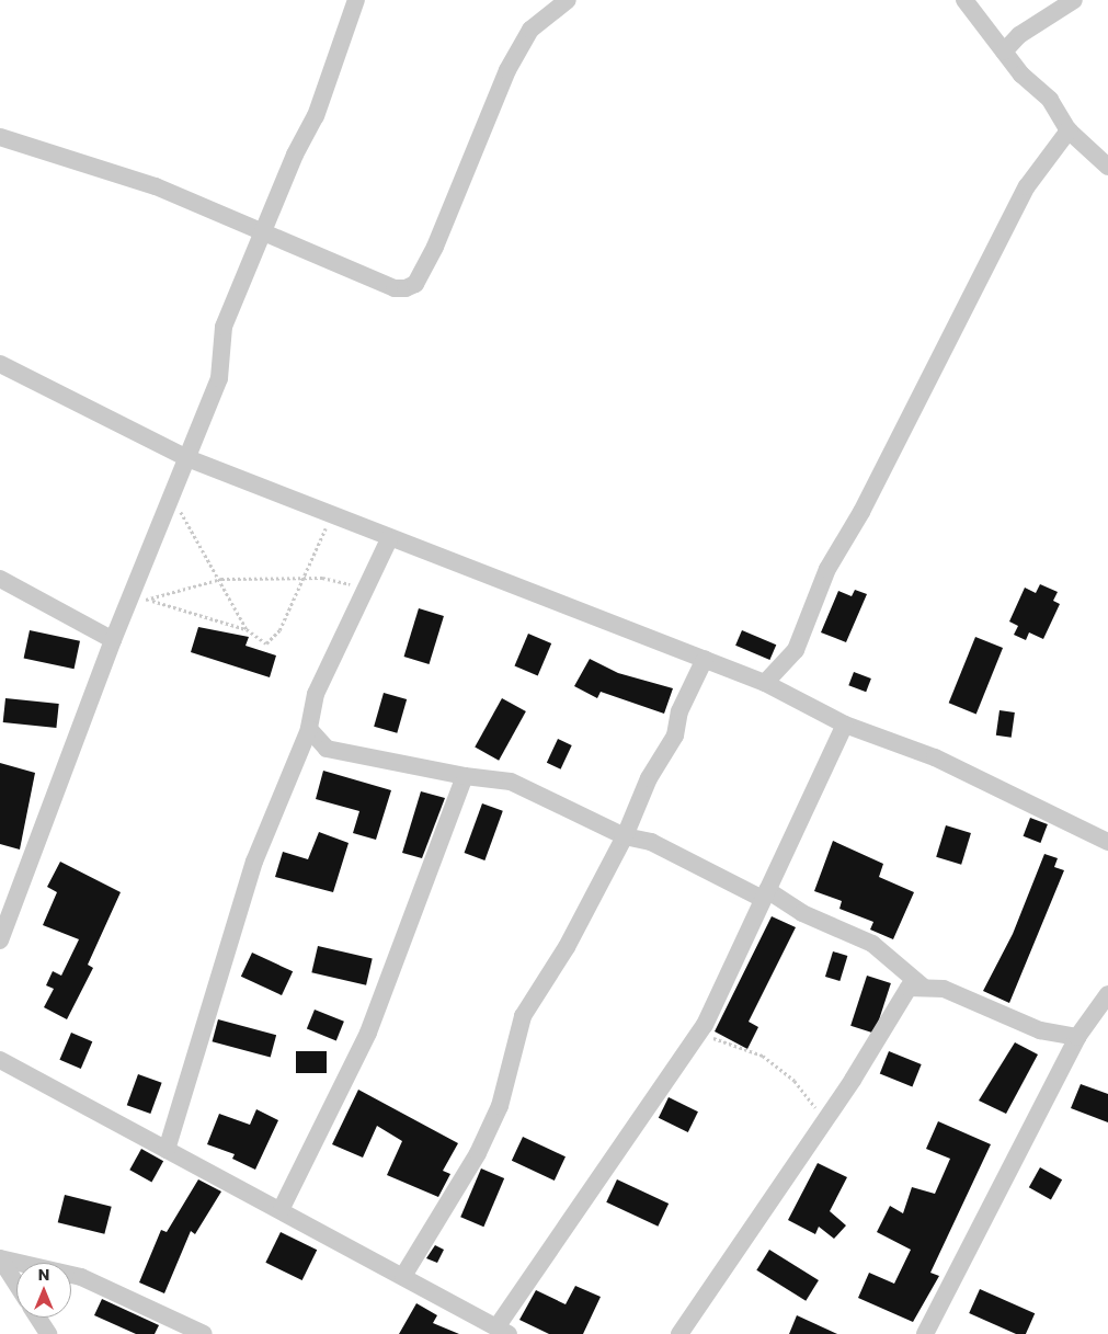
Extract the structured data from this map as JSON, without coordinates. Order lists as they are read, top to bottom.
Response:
{
  "north": "top"
}
